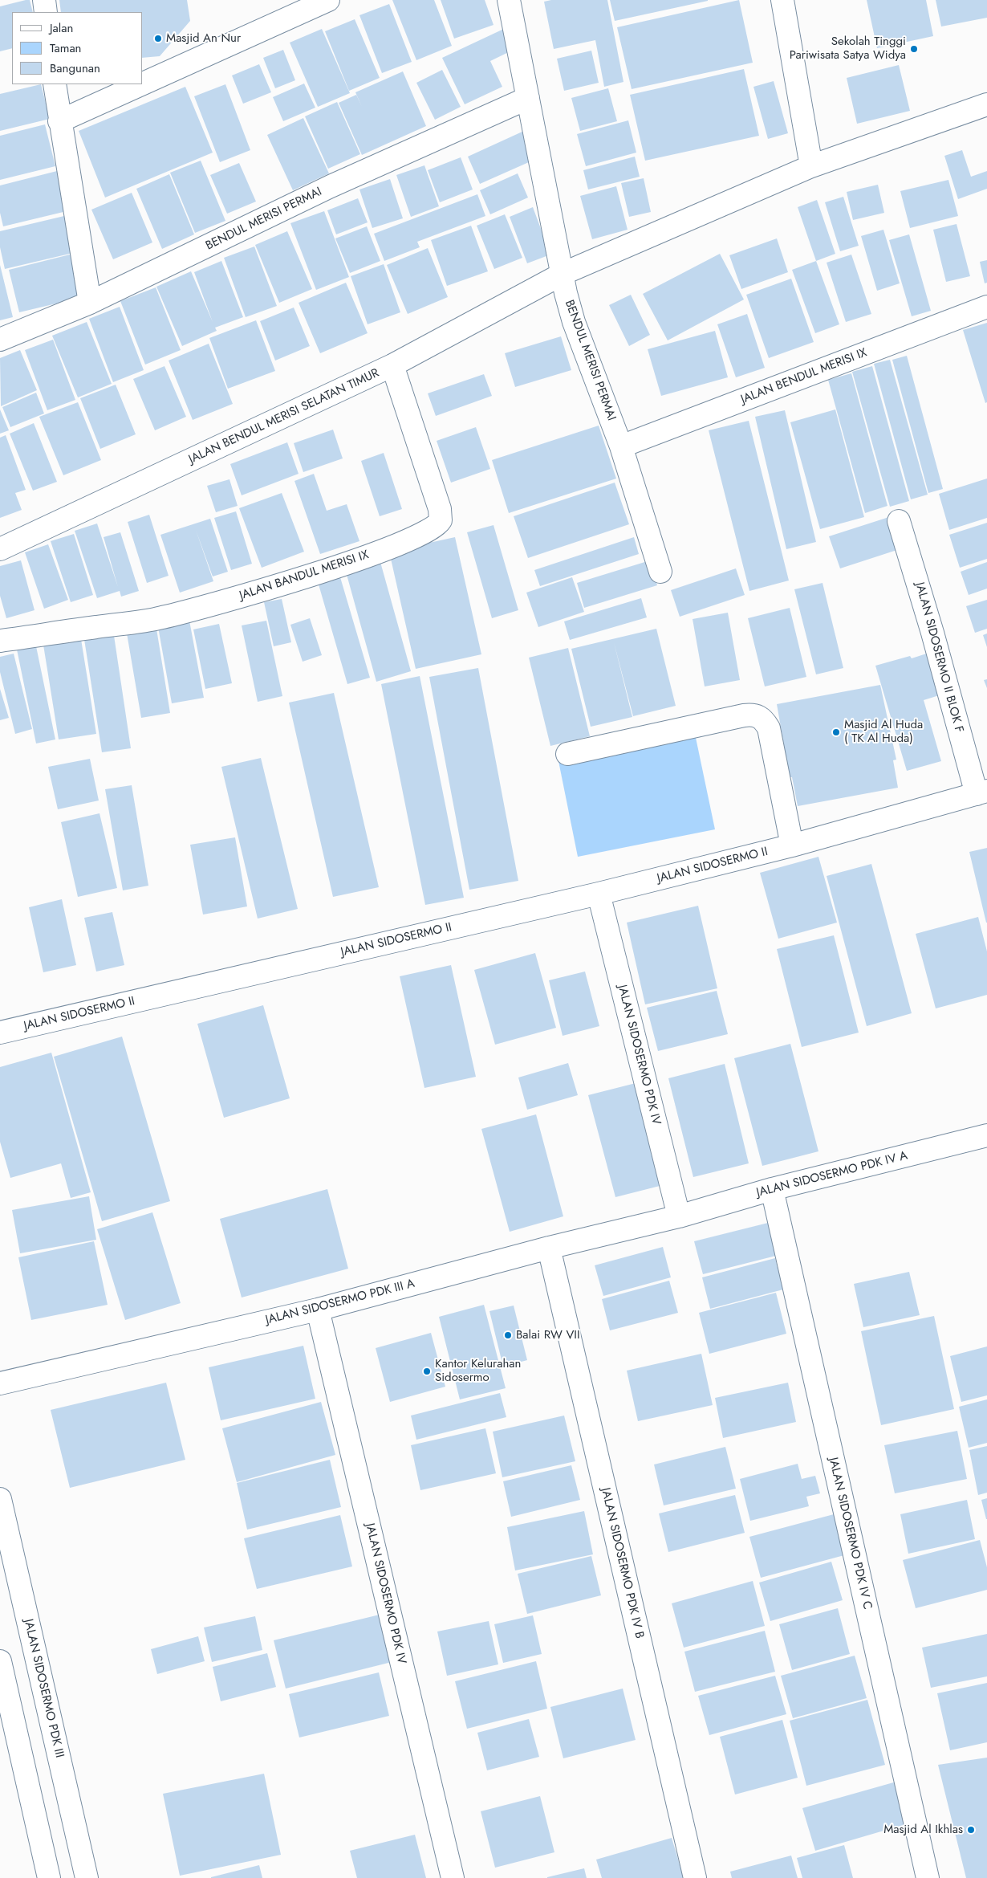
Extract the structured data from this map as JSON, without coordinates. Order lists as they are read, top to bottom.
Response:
{
  "streets": {
    "street": [
      "BENDUL MERISI PERMAI",
      "JALAN BENDUL MERISI IX",
      "JALAN BENDUL MERISI SELATAN TIMUR",
      "JALAN BANDUL MERISI IX",
      "JALAN SIDOSERMO II BLOK F",
      "JALAN SIDOSERMO II",
      "JALAN SIDOSERMO PDK IV",
      "JALAN SIDOSERMO PDK IV A",
      "JALAN SIDOSERMO PDK III A",
      "JALAN SIDOSERMO PDK IV C",
      "JALAN SIDOSERMO PDK IV B",
      "JALAN SIDOSERMO PDK III"
    ]
  },
  "crossings": [
    ["BENDUL MERISI PERMAI", "JALAN BENDUL MERISI IX"],
    ["BENDUL MERISI PERMAI", "JALAN BENDUL MERISI SELATAN TIMUR"],
    ["JALAN BENDUL MERISI SELATAN TIMUR", "JALAN BANDUL MERISI IX"],
    ["JALAN SIDOSERMO II BLOK F", "JALAN SIDOSERMO II"],
    ["JALAN SIDOSERMO II", "JALAN SIDOSERMO PDK IV"],
    ["JALAN SIDOSERMO PDK IV", "JALAN SIDOSERMO PDK IV A"],
    ["JALAN SIDOSERMO PDK IV", "JALAN SIDOSERMO PDK III A"],
    ["JALAN SIDOSERMO PDK IV A", "JALAN SIDOSERMO PDK III A"],
    ["JALAN SIDOSERMO PDK IV A", "JALAN SIDOSERMO PDK IV C"],
    ["JALAN SIDOSERMO PDK III A", "JALAN SIDOSERMO PDK IV B"]
  ],
  "places": [
    "Masjid An Nur",
    "Sekolah Tinggi Pariwisata Satya Widya",
    "Masjid Al Huda ( TK Al Huda)",
    "Balai RW VII",
    "Kantor Kelurahan Sidosermo",
    "Masjid Al Ikhlas"
  ],
  "legend": ["Jalan", "Taman", "Bangunan"]
}
